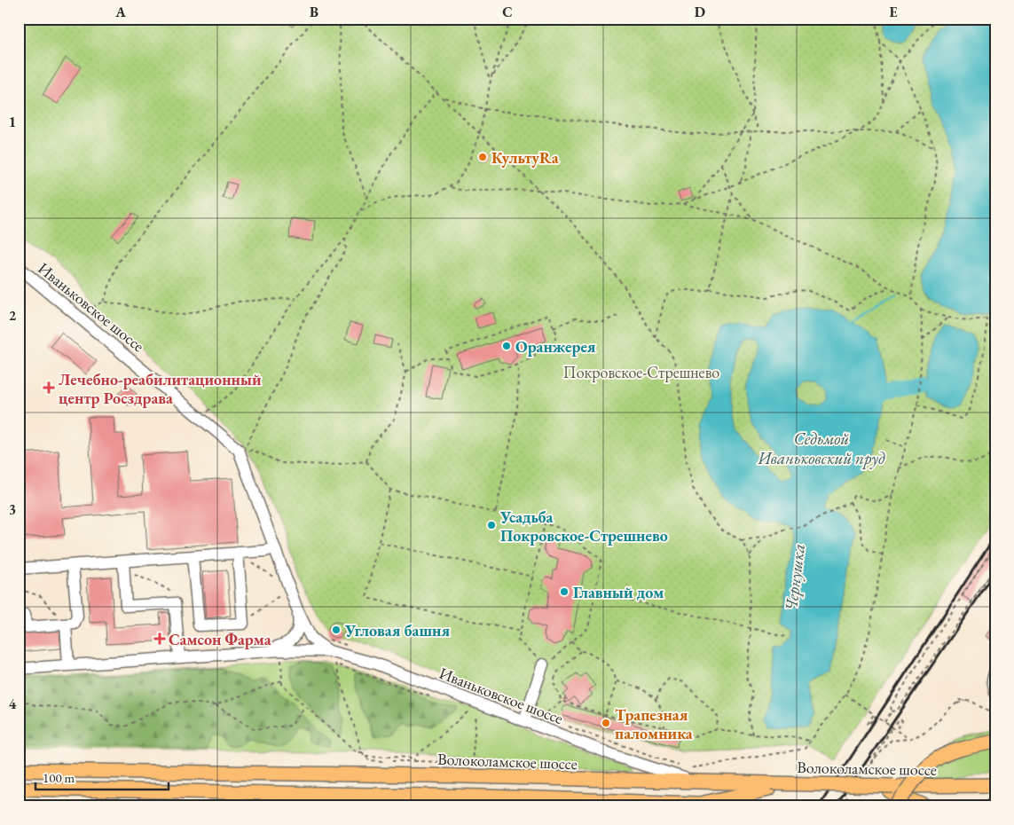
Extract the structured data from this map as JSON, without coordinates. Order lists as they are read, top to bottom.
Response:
{
  "streets": {
    "main road": ["Волоколамское шоссе"],
    "street": ["Иваньковское шоссе"]
  },
  "crossings": [
    ["Иваньковское шоссе", "Волоколамское шоссе"]
  ],
  "water": ["Седьмой Иваньковский пруд", "Чернушка"],
  "parks": ["Покровское-Стрешнево"],
  "places": {
    "other": [
      "КультуRа",
      "Оранжерея",
      "Усадьба Покровское-Стрешнево",
      "Главный дом",
      "Угловая башня",
      "Трапезная паломника"
    ],
    "health": ["Лечебно-реабилитационный центр Росздрава", "Самсон Фарма"]
  },
  "scale_bar": "100 m",
  "grid": {
    "columns": [
      "A",
      "B",
      "C",
      "D",
      "E"
    ],
    "rows": [
      "1",
      "2",
      "3",
      "4"
    ]
  }
}
